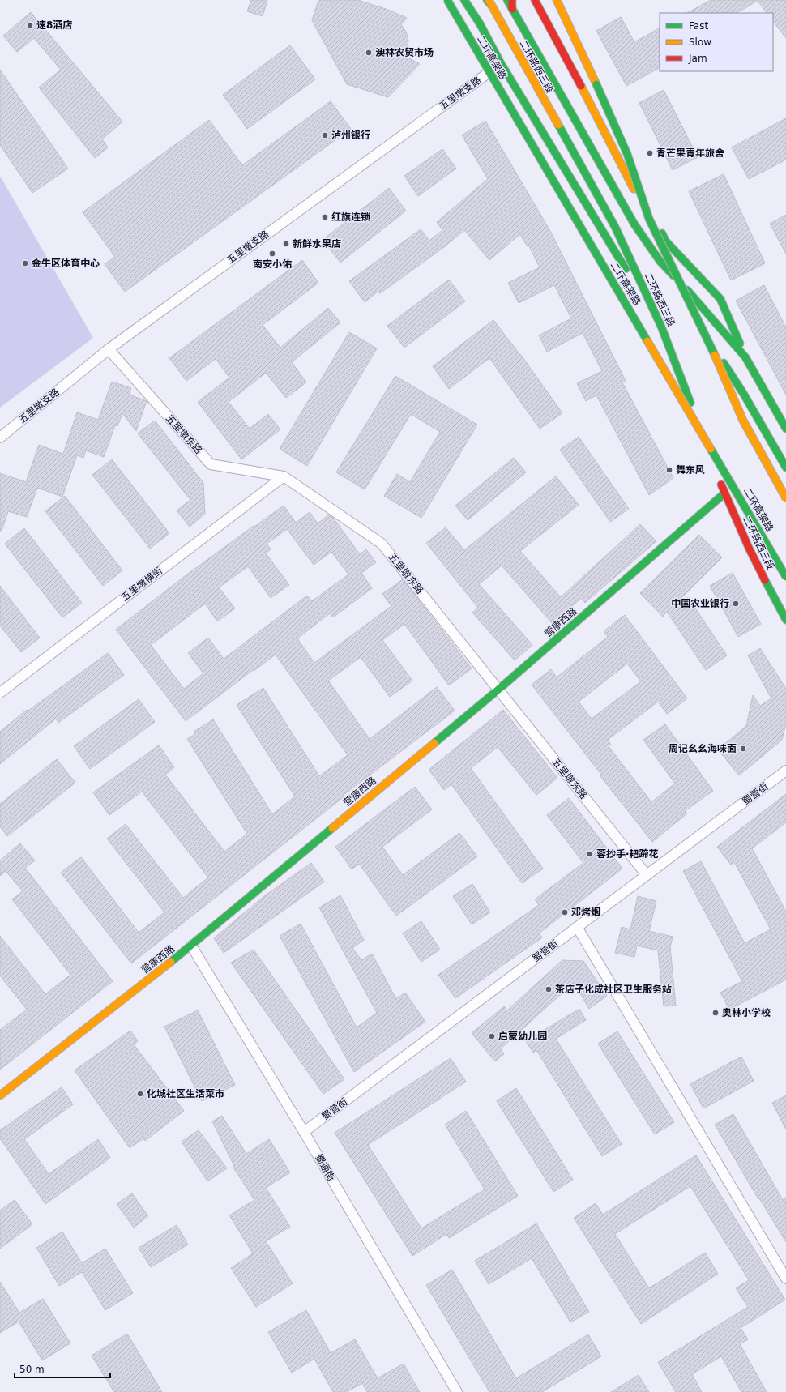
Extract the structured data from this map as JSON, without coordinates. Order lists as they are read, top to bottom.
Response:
{
  "streets": {
    "main road": ["二环高架路", "二环路西三段", "营康西路"],
    "street": [
      "五里墩支路",
      "五里墩东路",
      "五里墩横街",
      "蜀营街",
      "蜀通街"
    ]
  },
  "crossings": [
    ["二环路西三段", "营康西路"],
    ["五里墩支路", "五里墩东路"],
    ["五里墩东路", "五里墩横街"],
    ["五里墩东路", "营康西路"],
    ["五里墩东路", "蜀营街"],
    ["营康西路", "蜀通街"],
    ["蜀营街", "蜀通街"]
  ],
  "places": [
    "速8酒店",
    "澳林农贸市场",
    "泸州银行",
    "青芒果青年旅舍",
    "红旗连锁",
    "新鲜水果店",
    "南安小佑",
    "金牛区体育中心",
    "舞东风",
    "中国农业银行",
    "周记幺幺海味面",
    "蓉抄手·耙蹄花",
    "邓烤烟",
    "茶店子化成社区卫生服务站",
    "奥林小学校",
    "启蒙幼儿园",
    "化城社区生活菜市"
  ],
  "legend": ["Fast", "Slow", "Jam"],
  "scale_bar": "50 m"
}
